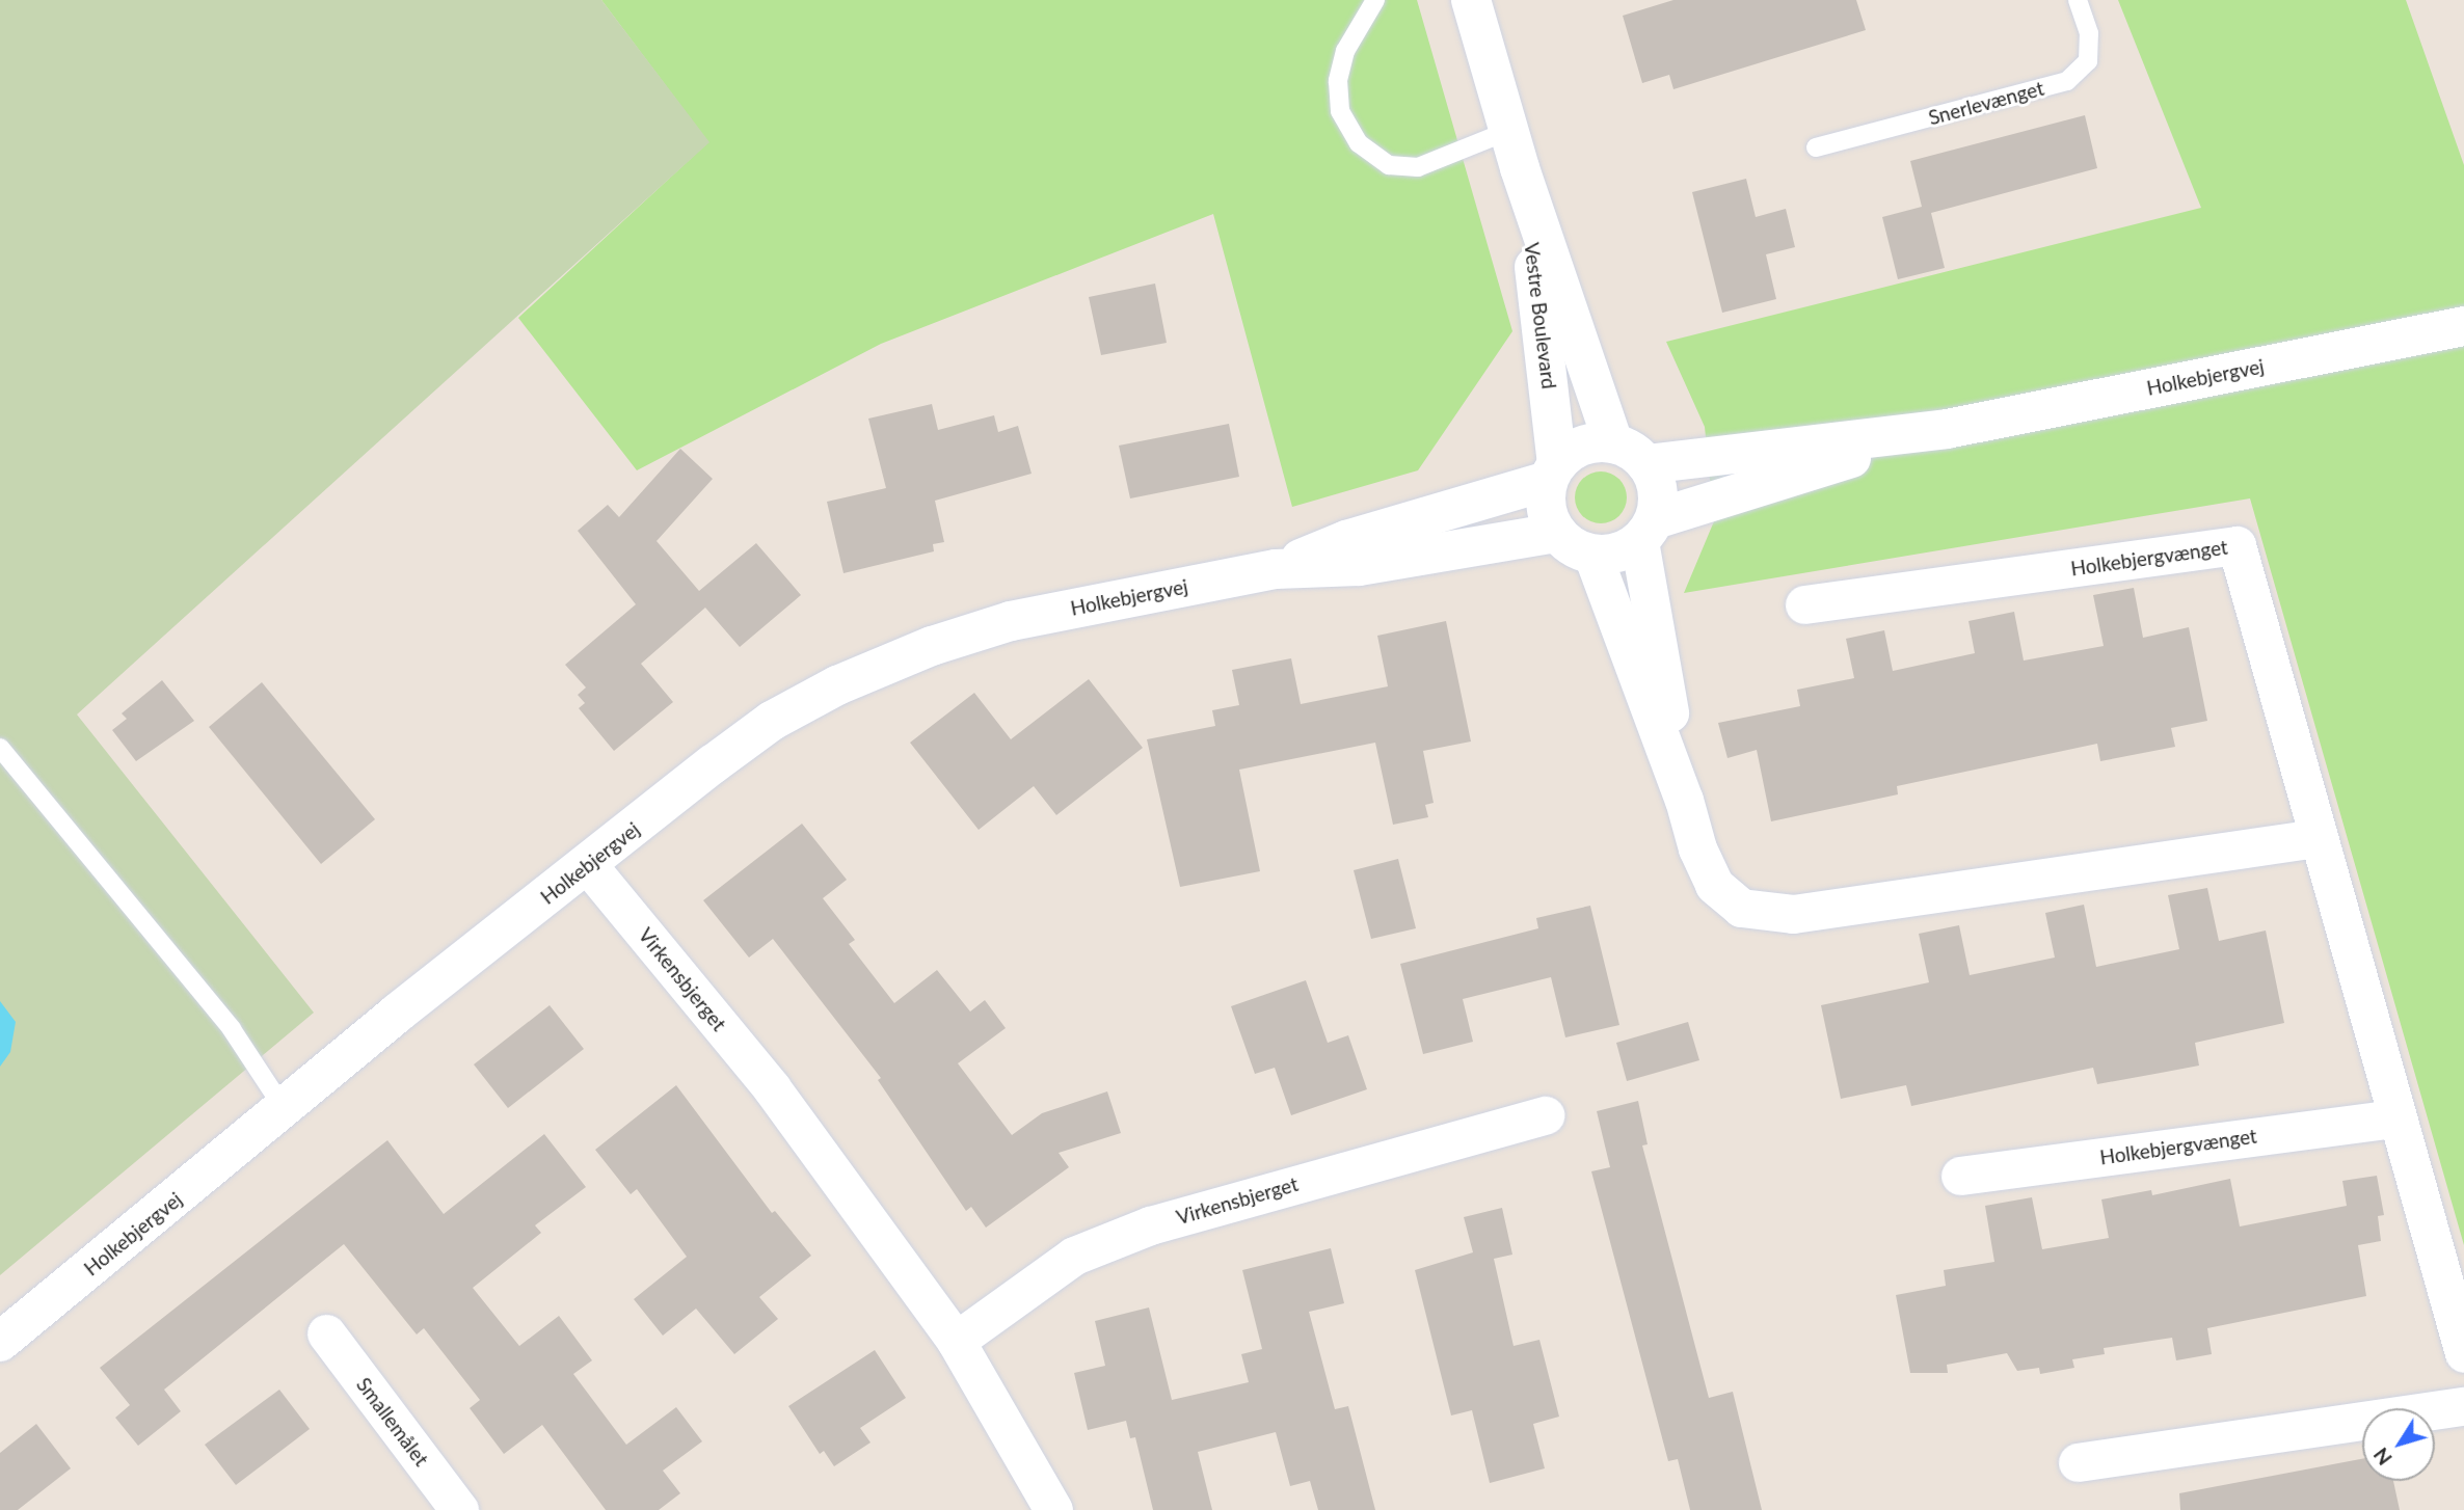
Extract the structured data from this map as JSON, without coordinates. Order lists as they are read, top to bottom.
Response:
{
  "streets": {
    "street": [
      "Vestre Boulevard",
      "Holkebjergvej",
      "Holkebjergvænget",
      "Virkensbjerget",
      "Smallemålet"
    ],
    "lane": ["Snerlevænget"]
  },
  "crossings": [
    ["Vestre Boulevard", "Holkebjergvej"],
    ["Holkebjergvej", "Virkensbjerget"]
  ],
  "north": "bottom left"
}
